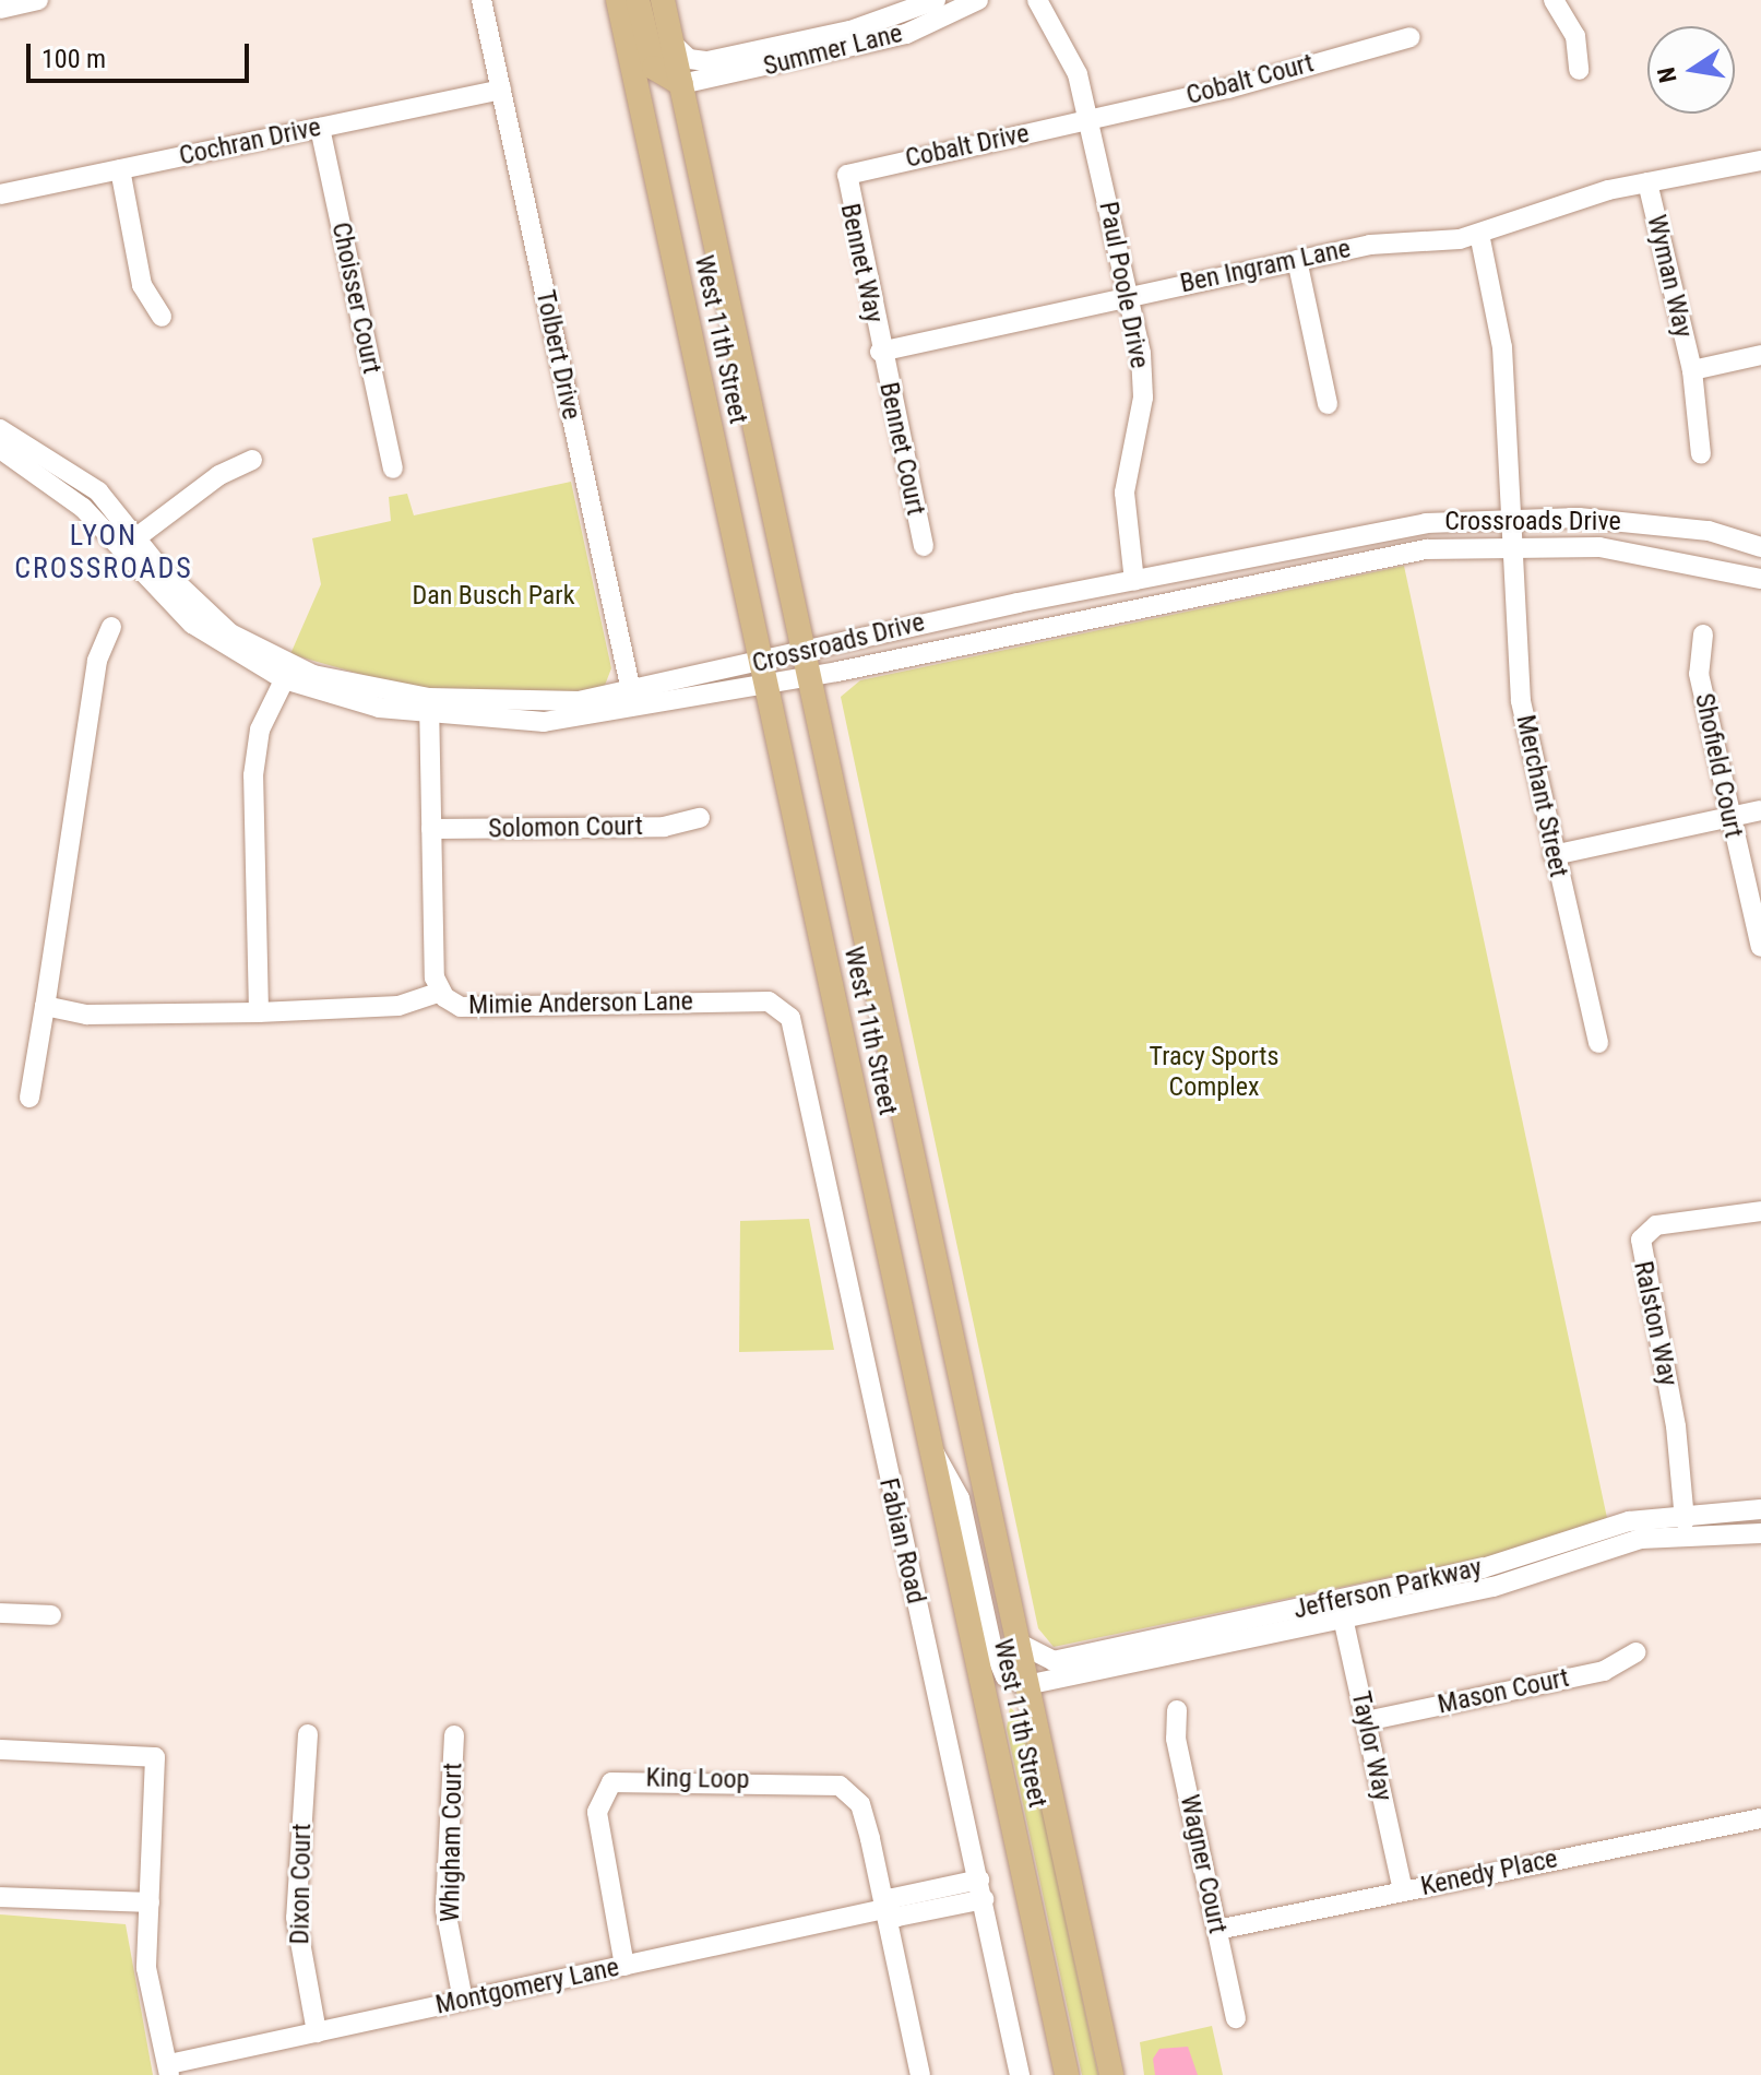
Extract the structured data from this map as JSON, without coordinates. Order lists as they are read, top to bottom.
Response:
{
  "streets": {
    "main road": ["West 11th Street"],
    "street": [
      "Summer Lane",
      "Cobalt Court",
      "Cochran Drive",
      "Cobalt Drive",
      "Bennet Way",
      "Ben Ingram Lane",
      "Wyman Way",
      "Paul Poole Drive",
      "Choisser Court",
      "Tolbert Drive",
      "Bennet Court",
      "Crossroads Drive",
      "Shofield Court",
      "Merchant Street",
      "Solomon Court",
      "Mimie Anderson Lane",
      "Ralston Way",
      "Fabian Road",
      "Jefferson Parkway",
      "Mason Court",
      "Taylor Way",
      "King Loop",
      "Whigham Court",
      "Wagner Court",
      "Kenedy Place",
      "Dixon Court",
      "Montgomery Lane"
    ]
  },
  "crossings": [
    ["Summer Lane", "West 11th Street"],
    ["Cobalt Court", "Cobalt Drive"],
    ["Cobalt Court", "Paul Poole Drive"],
    ["Cochran Drive", "Choisser Court"],
    ["Cochran Drive", "Tolbert Drive"],
    ["Cobalt Drive", "Bennet Way"],
    ["Cobalt Drive", "Paul Poole Drive"],
    ["Bennet Way", "Ben Ingram Lane"],
    ["Bennet Way", "Bennet Court"],
    ["Ben Ingram Lane", "Wyman Way"],
    ["Ben Ingram Lane", "Paul Poole Drive"],
    ["Ben Ingram Lane", "Bennet Court"],
    ["Ben Ingram Lane", "Merchant Street"],
    ["Paul Poole Drive", "Crossroads Drive"],
    ["West 11th Street", "Crossroads Drive"],
    ["West 11th Street", "Jefferson Parkway"],
    ["Tolbert Drive", "Crossroads Drive"],
    ["Crossroads Drive", "Merchant Street"],
    ["Crossroads Drive", "Mimie Anderson Lane"],
    ["Solomon Court", "Mimie Anderson Lane"],
    ["Mimie Anderson Lane", "Fabian Road"],
    ["Ralston Way", "Jefferson Parkway"],
    ["Fabian Road", "Montgomery Lane"],
    ["Jefferson Parkway", "Taylor Way"],
    ["Mason Court", "Taylor Way"],
    ["Taylor Way", "Kenedy Place"],
    ["King Loop", "Montgomery Lane"],
    ["Whigham Court", "Montgomery Lane"],
    ["Wagner Court", "Kenedy Place"],
    ["Dixon Court", "Montgomery Lane"]
  ],
  "districts": ["LYON CROSSROADS"],
  "parks": ["Dan Busch Park", "Tracy Sports Complex"],
  "scale_bar": "100 m",
  "north": "left"
}
